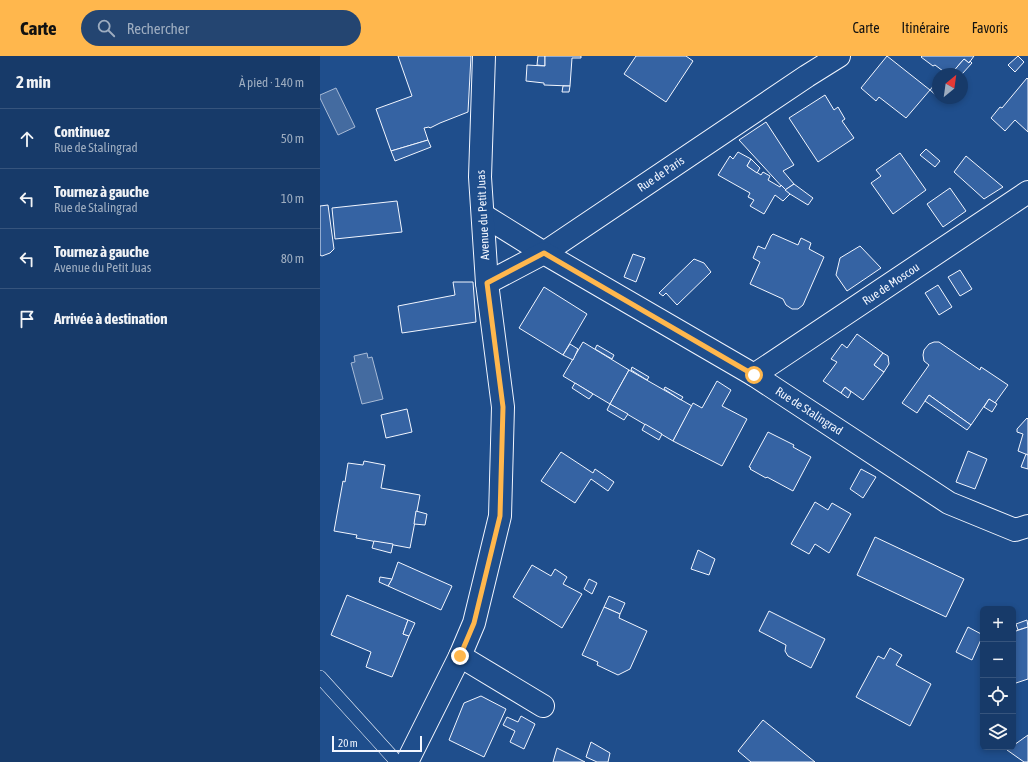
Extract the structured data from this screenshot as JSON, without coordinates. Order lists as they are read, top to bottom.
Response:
{
  "streets": {
    "street": [
      "Rue de Paris",
      "Avenue du Petit Juas",
      "Rue de Moscou",
      "Rue de Stalingrad"
    ]
  },
  "crossings": [
    ["Rue de Paris", "Rue de Stalingrad"],
    ["Rue de Moscou", "Rue de Stalingrad"]
  ],
  "scale_bar": "20 m",
  "north": "top right",
  "page": {
    "header": "Carte",
    "search": "Rechercher",
    "nav": ["Carte", "Itinéraire", "Favoris"],
    "heading": ["2 min", "À pied · 140 m"],
    "list": [
      ["Continuez", "Rue de Stalingrad", "50 m"],
      ["Tournez à gauche", "Rue de Stalingrad", "10 m"],
      ["Tournez à gauche", "Avenue du Petit Juas", "80 m"],
      "Arrivée à destination"
    ],
    "map_buttons": ["+", "−"],
    "scale": "20 m"
  }
}
